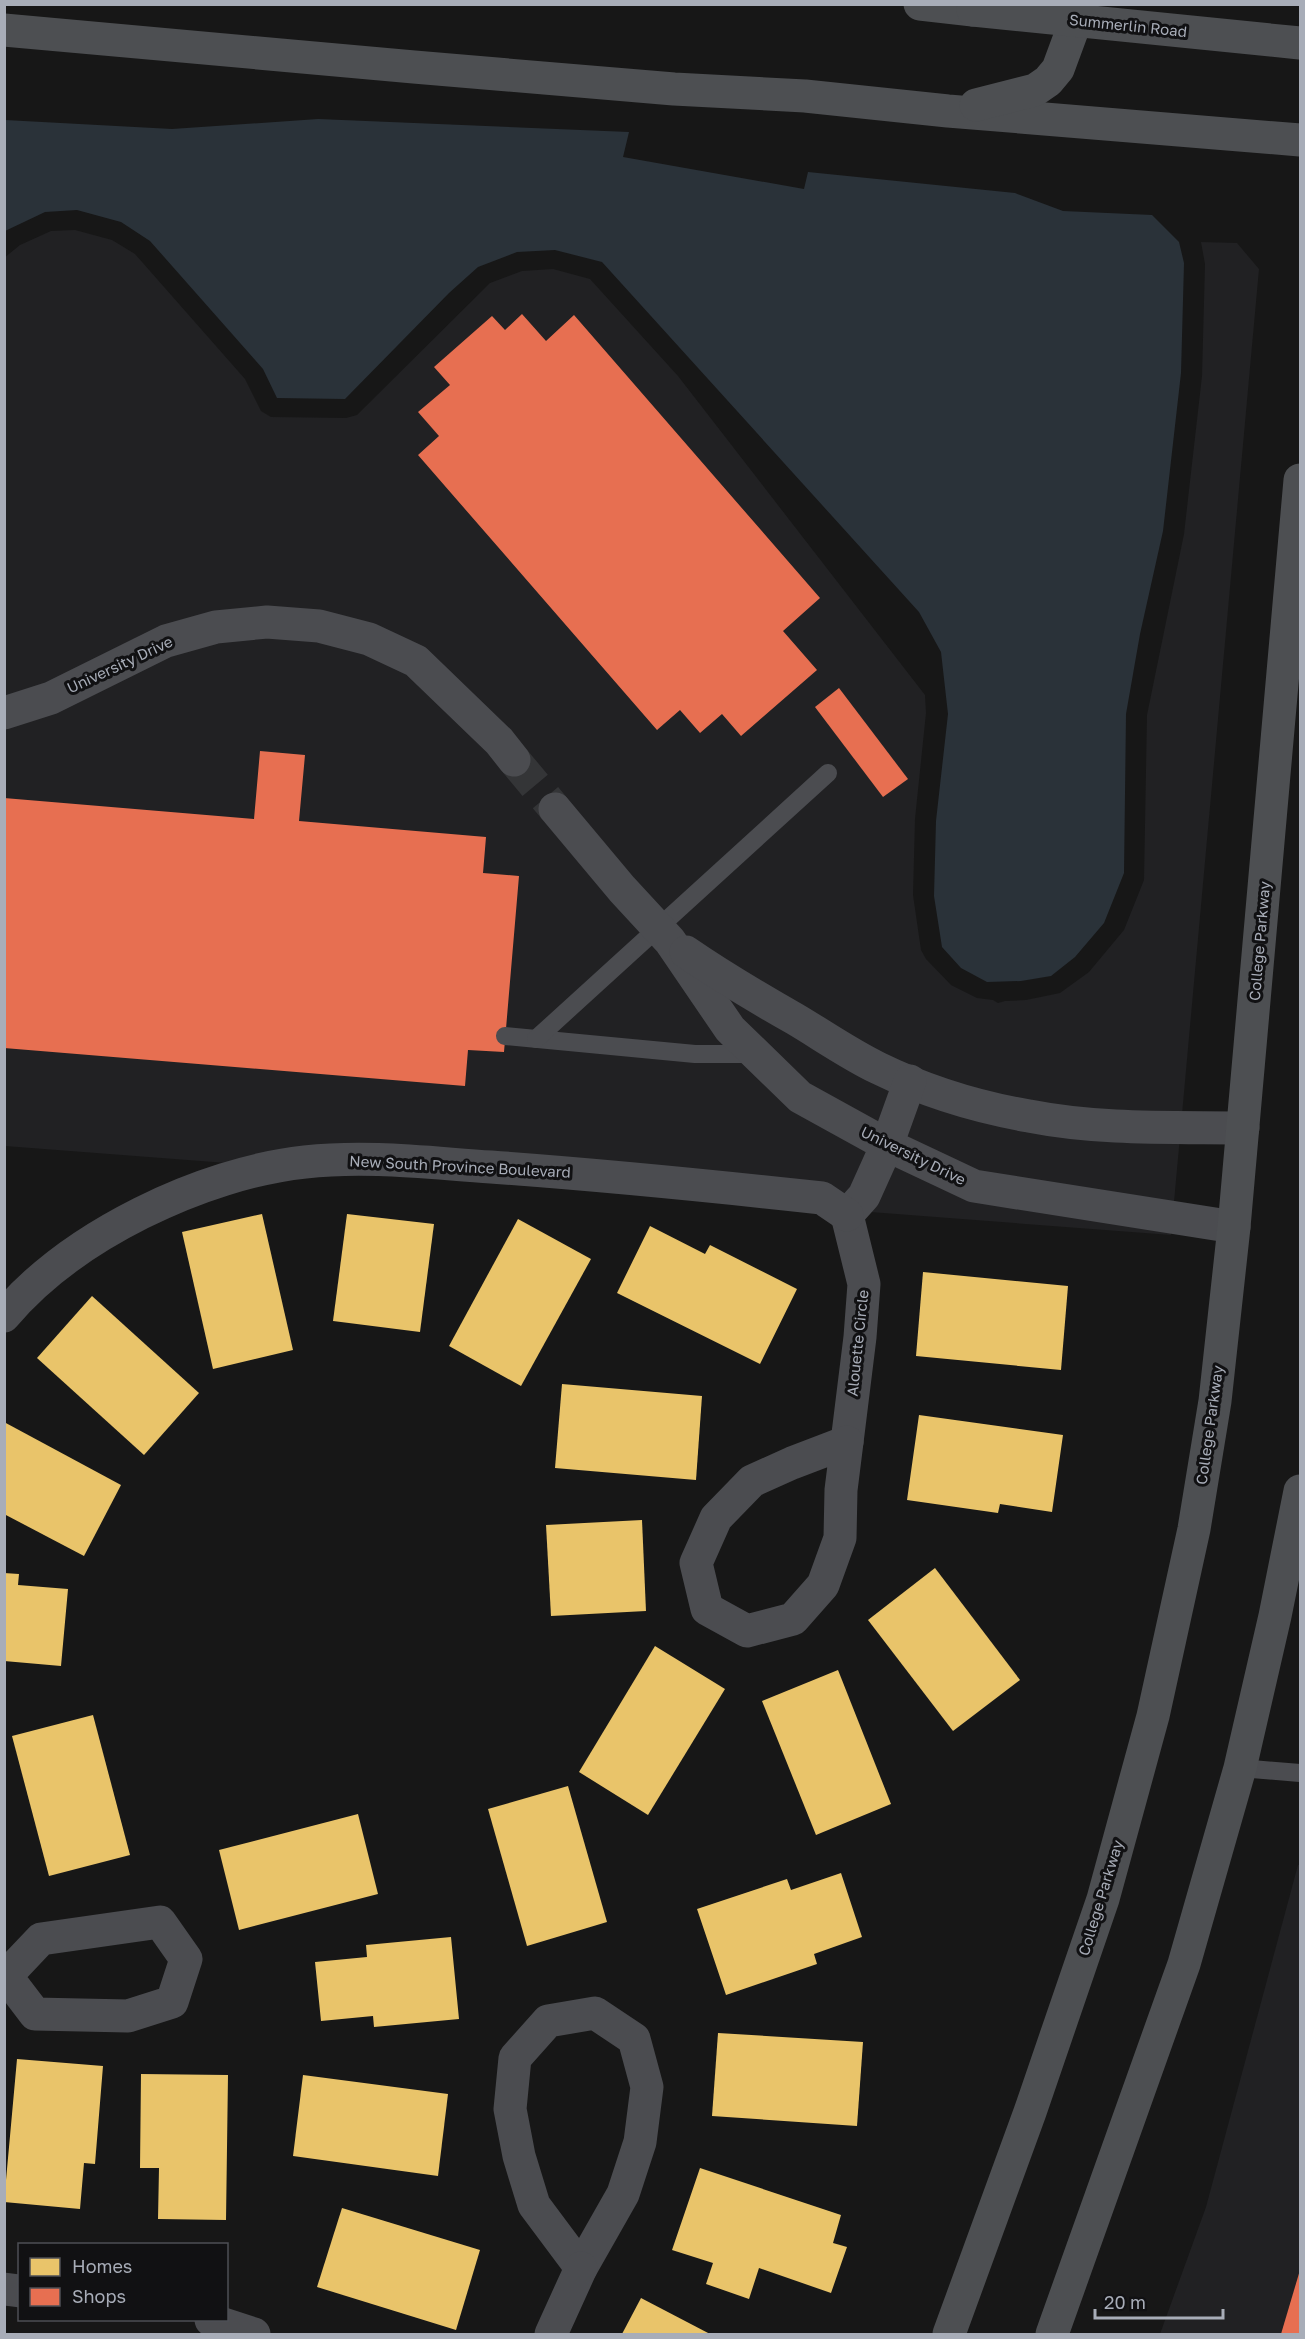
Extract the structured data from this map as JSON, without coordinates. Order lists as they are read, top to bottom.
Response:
{
  "streets": {
    "main road": ["Summerlin Road", "College Parkway"],
    "street": ["University Drive", "New South Province Boulevard", "Alouette Circle"]
  },
  "crossings": [
    ["University Drive", "College Parkway"],
    ["New South Province Boulevard", "Alouette Circle"]
  ],
  "legend": ["Homes", "Shops"],
  "scale_bar": "20 m"
}
